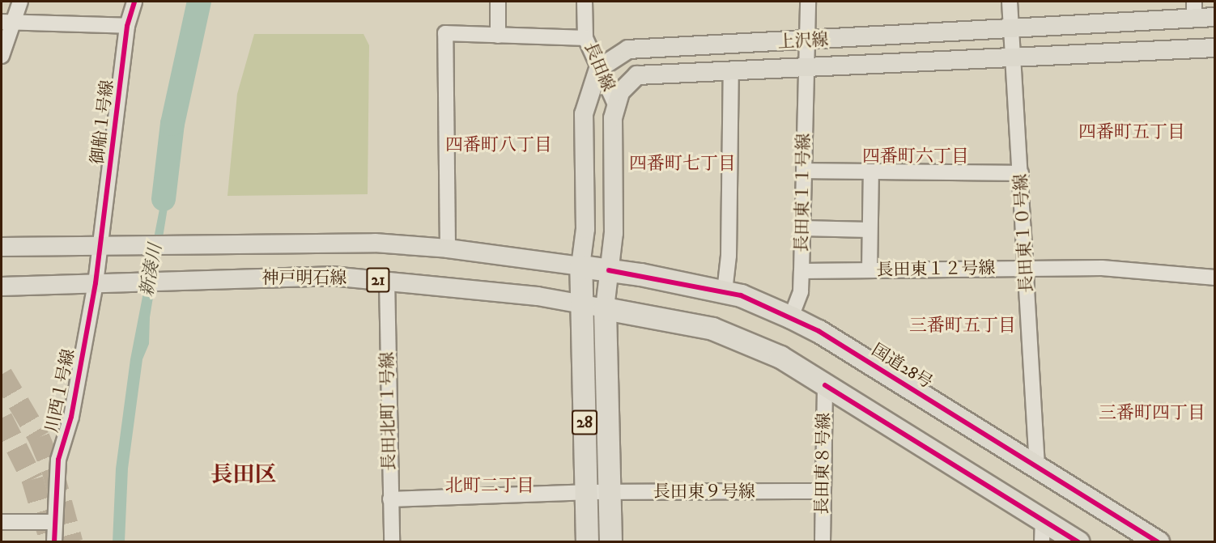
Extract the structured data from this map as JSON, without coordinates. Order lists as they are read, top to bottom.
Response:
{
  "streets": {
    "highway": ["国道28号", "28"],
    "main road": ["上沢線", "神戸明石線", "21"],
    "street": [
      "長田線",
      "御船１号線",
      "長田東１１号線",
      "長田東１０号線",
      "長田東１２号線",
      "川西１号線",
      "長田北町１号線",
      "長田東８号線",
      "長田東９号線"
    ]
  },
  "crossings": [
    ["上沢線", "長田線"],
    ["上沢線", "長田東１１号線"],
    ["上沢線", "長田東１０号線"],
    ["上沢線", "神戸明石線"],
    ["上沢線", "国道28号"],
    ["上沢線", "28"],
    ["御船１号線", "神戸明石線"],
    ["御船１号線", "川西１号線"],
    ["長田東１１号線", "長田東１２号線"],
    ["長田東１１号線", "国道28号"],
    ["長田東１０号線", "長田東１２号線"],
    ["長田東１０号線", "国道28号"],
    ["神戸明石線", "国道28号"],
    ["神戸明石線", "川西１号線"],
    ["神戸明石線", "長田北町１号線"],
    ["神戸明石線", "28"],
    ["国道28号", "28"],
    ["長田北町１号線", "長田東９号線"],
    ["28", "長田東９号線"],
    ["長田東８号線", "長田東９号線"]
  ],
  "districts": [
    "四番町五丁目",
    "四番町八丁目",
    "四番町六丁目",
    "四番町七丁目",
    "三番町五丁目",
    "三番町四丁目",
    "長田区",
    "北町二丁目"
  ],
  "water": ["新湊川"]
}
